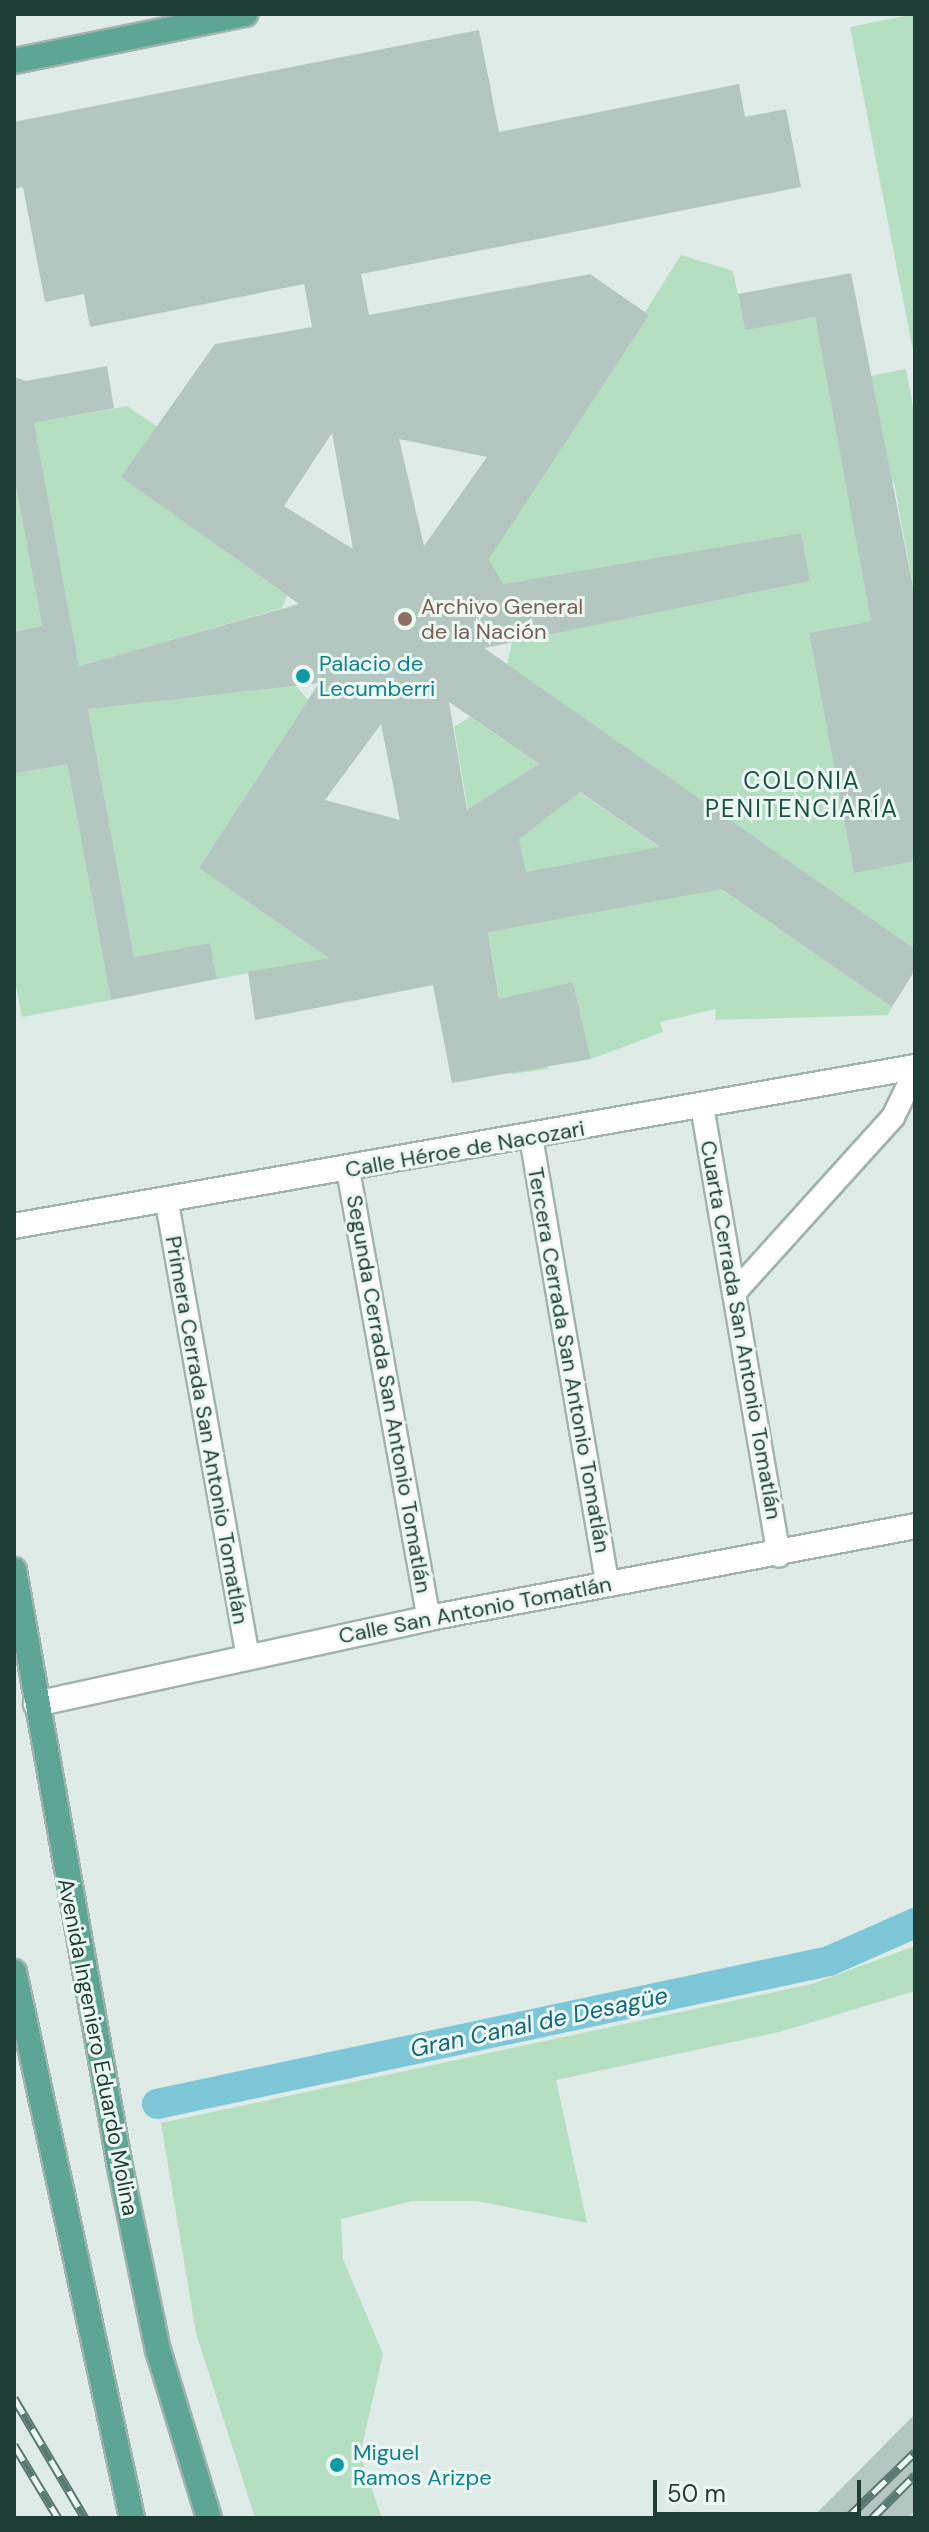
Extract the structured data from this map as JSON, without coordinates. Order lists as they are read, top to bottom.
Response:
{
  "streets": {
    "main road": ["Avenida Ingeniero Eduardo Molina"],
    "street": [
      "Calle Héroe de Nacozari",
      "Cuarta Cerrada San Antonio Tomatlán",
      "Tercera Cerrada San Antonio Tomatlán",
      "Segunda Cerrada San Antonio Tomatlán",
      "Primera Cerrada San Antonio Tomatlán",
      "Calle San Antonio Tomatlán"
    ]
  },
  "crossings": [
    ["Calle Héroe de Nacozari", "Cuarta Cerrada San Antonio Tomatlán"],
    ["Calle Héroe de Nacozari", "Tercera Cerrada San Antonio Tomatlán"],
    ["Calle Héroe de Nacozari", "Segunda Cerrada San Antonio Tomatlán"],
    ["Calle Héroe de Nacozari", "Primera Cerrada San Antonio Tomatlán"],
    ["Cuarta Cerrada San Antonio Tomatlán", "Calle San Antonio Tomatlán"],
    ["Tercera Cerrada San Antonio Tomatlán", "Calle San Antonio Tomatlán"],
    ["Segunda Cerrada San Antonio Tomatlán", "Calle San Antonio Tomatlán"],
    ["Primera Cerrada San Antonio Tomatlán", "Calle San Antonio Tomatlán"],
    ["Calle San Antonio Tomatlán", "Avenida Ingeniero Eduardo Molina"]
  ],
  "districts": ["COLONIA PENITENCIARÍA"],
  "water": ["Gran Canal de Desagüe"],
  "places": ["Archivo General de la Nación", "Palacio de Lecumberri", "Miguel Ramos Arizpe"],
  "scale_bar": "50 m"
}
